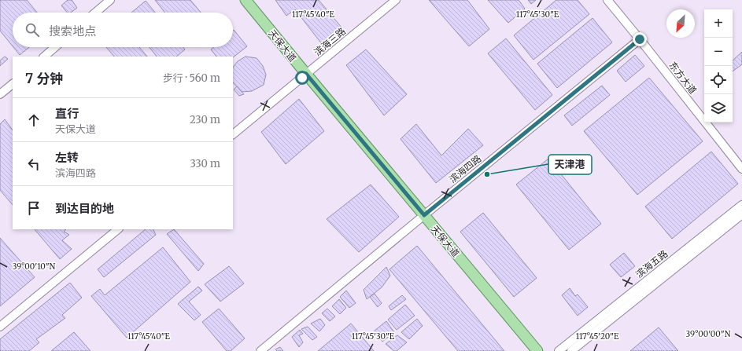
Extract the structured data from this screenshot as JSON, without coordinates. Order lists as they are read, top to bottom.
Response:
{
  "streets": {
    "main road": ["天保大道"],
    "street": [
      "滨海三路",
      "东方大道",
      "滨海四路",
      "滨海五路"
    ]
  },
  "crossings": [
    ["滨海三路", "天保大道"],
    ["天保大道", "滨海四路"],
    ["东方大道", "滨海四路"]
  ],
  "places": ["天津港"],
  "north": "bottom left",
  "page": {
    "map_buttons": ["+", "−"],
    "search": "搜索地点",
    "heading": ["7 分钟", "步行 · 560 m"],
    "list": [
      ["直行", "天保大道", "230 m"],
      ["左转", "滨海四路", "330 m"],
      "到达目的地"
    ]
  },
  "coordinates": [
    "117°45'30\"E",
    "117°45'40\"E",
    "39°00'10\"N",
    "39°00'00\"N",
    "117°45'20\"E"
  ]
}
